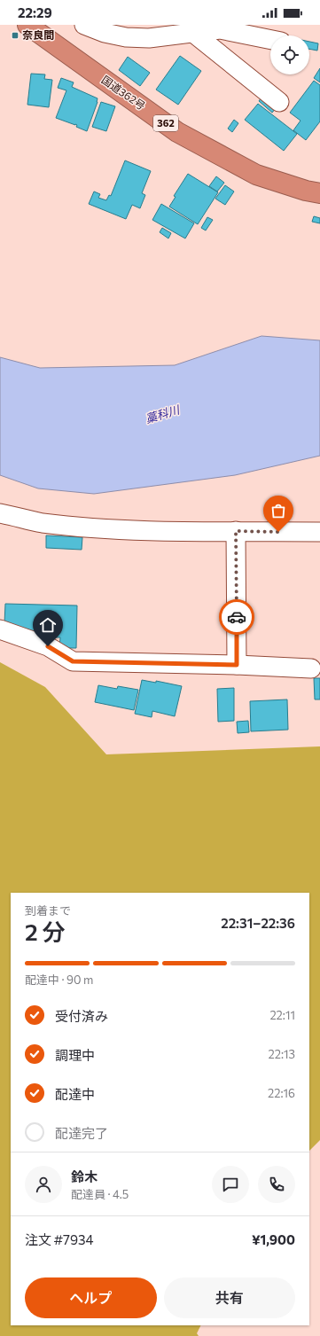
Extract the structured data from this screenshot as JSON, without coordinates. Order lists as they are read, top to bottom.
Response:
{
  "streets": {
    "highway": ["国道362号", "362"]
  },
  "water": ["藁科川"],
  "places": {
    "transit": ["奈良間"]
  },
  "page": {
    "status": "22:29",
    "heading": ["2 分", "到着まで", "22:31–22:36"],
    "panel": [
      "鈴木",
      "配達員 · 4.5",
      "注文 #7934",
      "¥1,900"
    ],
    "bar": "配達中 · 90 m",
    "list": [
      ["受付済み", "22:11"],
      ["調理中", "22:13"],
      ["配達中", "22:16"],
      "配達完了"
    ],
    "buttons": ["ヘルプ", "共有"]
  }
}
